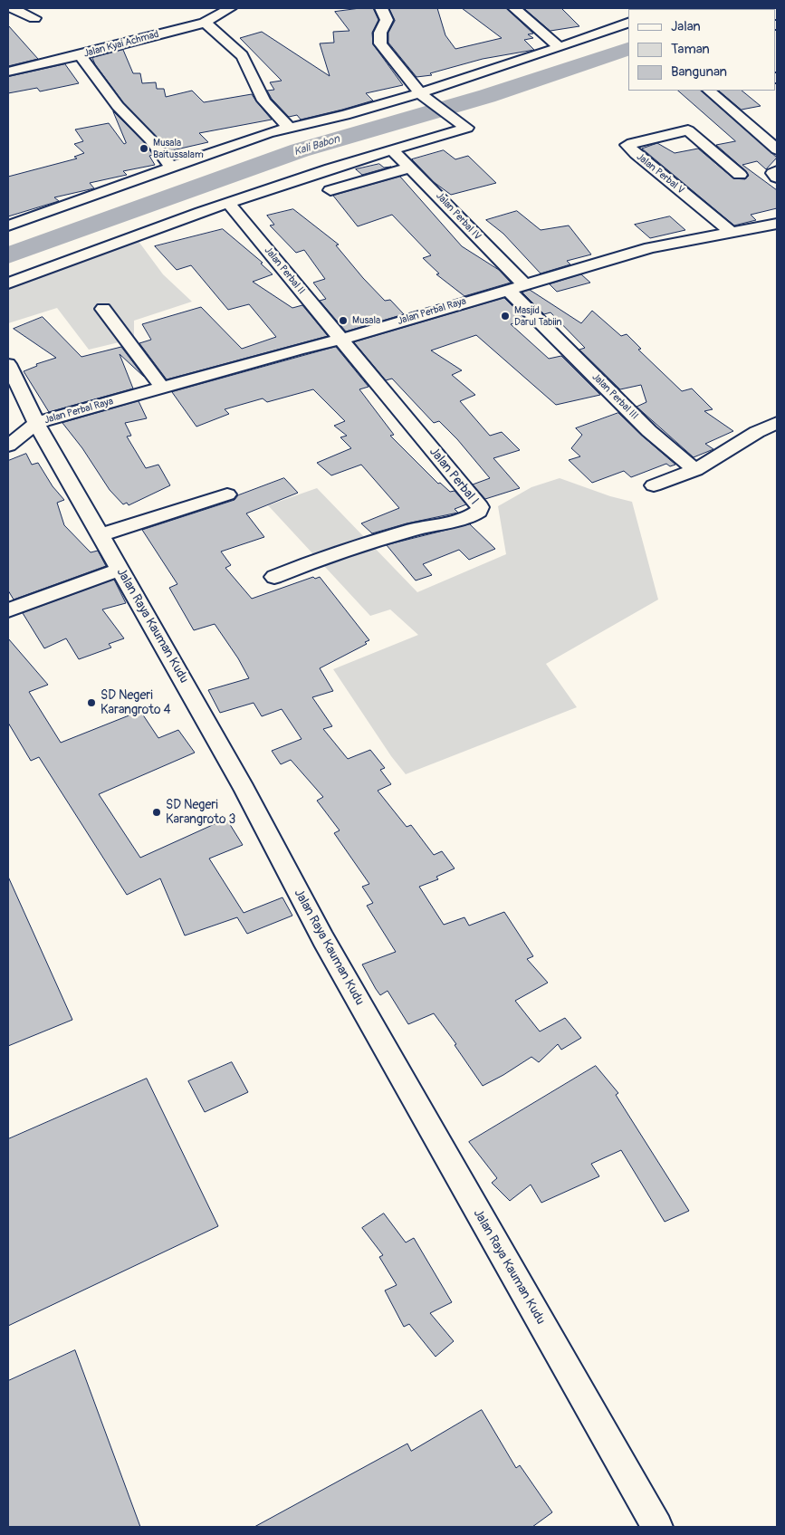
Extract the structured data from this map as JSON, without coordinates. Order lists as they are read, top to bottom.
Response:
{
  "streets": {
    "street": [
      "Jalan Kyai Achmad",
      "Jalan Perbal V",
      "Jalan Perbal IV",
      "Jalan Perbal II",
      "Jalan Perbal Raya",
      "Jalan Perbal III",
      "Jalan Perbal I",
      "Jalan Raya Kauman Kudu"
    ]
  },
  "crossings": [
    ["Jalan Perbal V", "Jalan Perbal Raya"],
    ["Jalan Perbal IV", "Jalan Perbal Raya"],
    ["Jalan Perbal II", "Jalan Perbal Raya"],
    ["Jalan Perbal II", "Jalan Perbal I"],
    ["Jalan Perbal Raya", "Jalan Perbal III"],
    ["Jalan Perbal Raya", "Jalan Perbal I"],
    ["Jalan Perbal Raya", "Jalan Raya Kauman Kudu"]
  ],
  "water": ["Kali Babon"],
  "places": [
    "Musala Baitussalam",
    "Masjid Darul Tabiin",
    "Musala",
    "SD Negeri Karangroto 4",
    "SD Negeri Karangroto 3"
  ],
  "legend": ["Jalan", "Taman", "Bangunan"]
}
